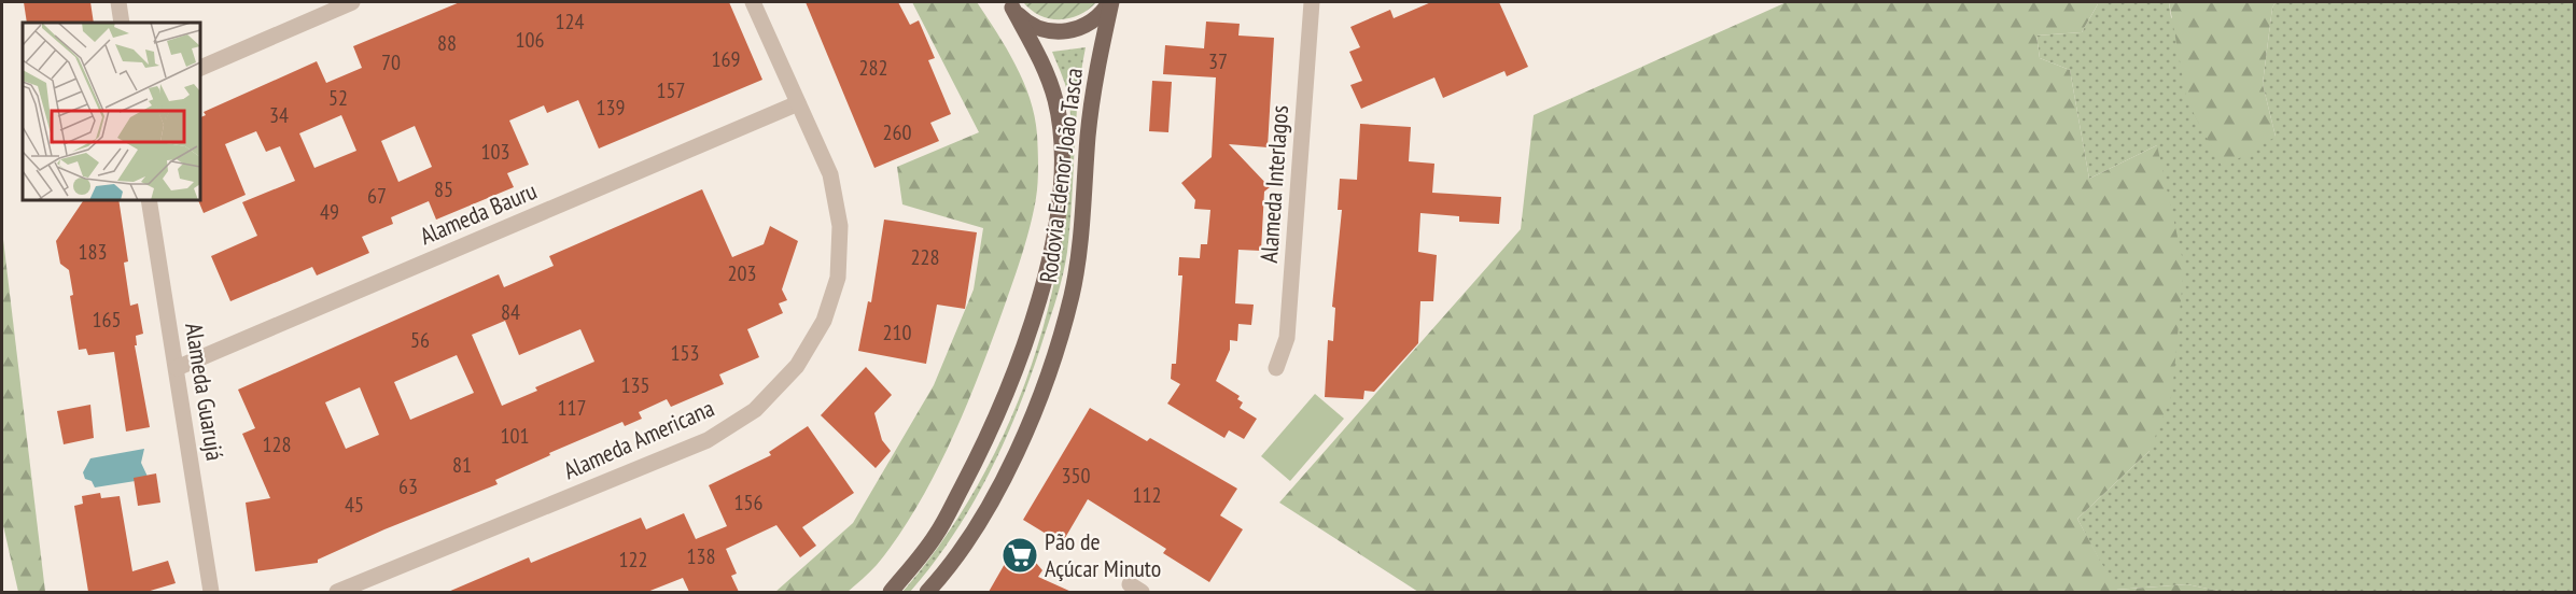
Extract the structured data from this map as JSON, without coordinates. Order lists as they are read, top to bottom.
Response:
{
  "streets": {
    "main road": ["Rodovia Edenor João Tasca"],
    "street": [
      "Alameda Interlagos",
      "Alameda Bauru",
      "Alameda Guarujá",
      "Alameda Americana"
    ]
  },
  "crossings": [
    ["Alameda Bauru", "Alameda Guarujá"],
    ["Alameda Bauru", "Alameda Americana"]
  ],
  "places": {
    "supermarket": ["Pão de Açúcar Minuto"]
  },
  "house_numbers": [
    "124",
    "106",
    "88",
    "169",
    "37",
    "70",
    "282",
    "157",
    "52",
    "139",
    "34",
    "260",
    "103",
    "85",
    "67",
    "49",
    "183",
    "228",
    "203",
    "84",
    "165",
    "210",
    "56",
    "153",
    "135",
    "117",
    "101",
    "128",
    "81",
    "350",
    "63",
    "112",
    "156",
    "45",
    "138",
    "122"
  ]
}
